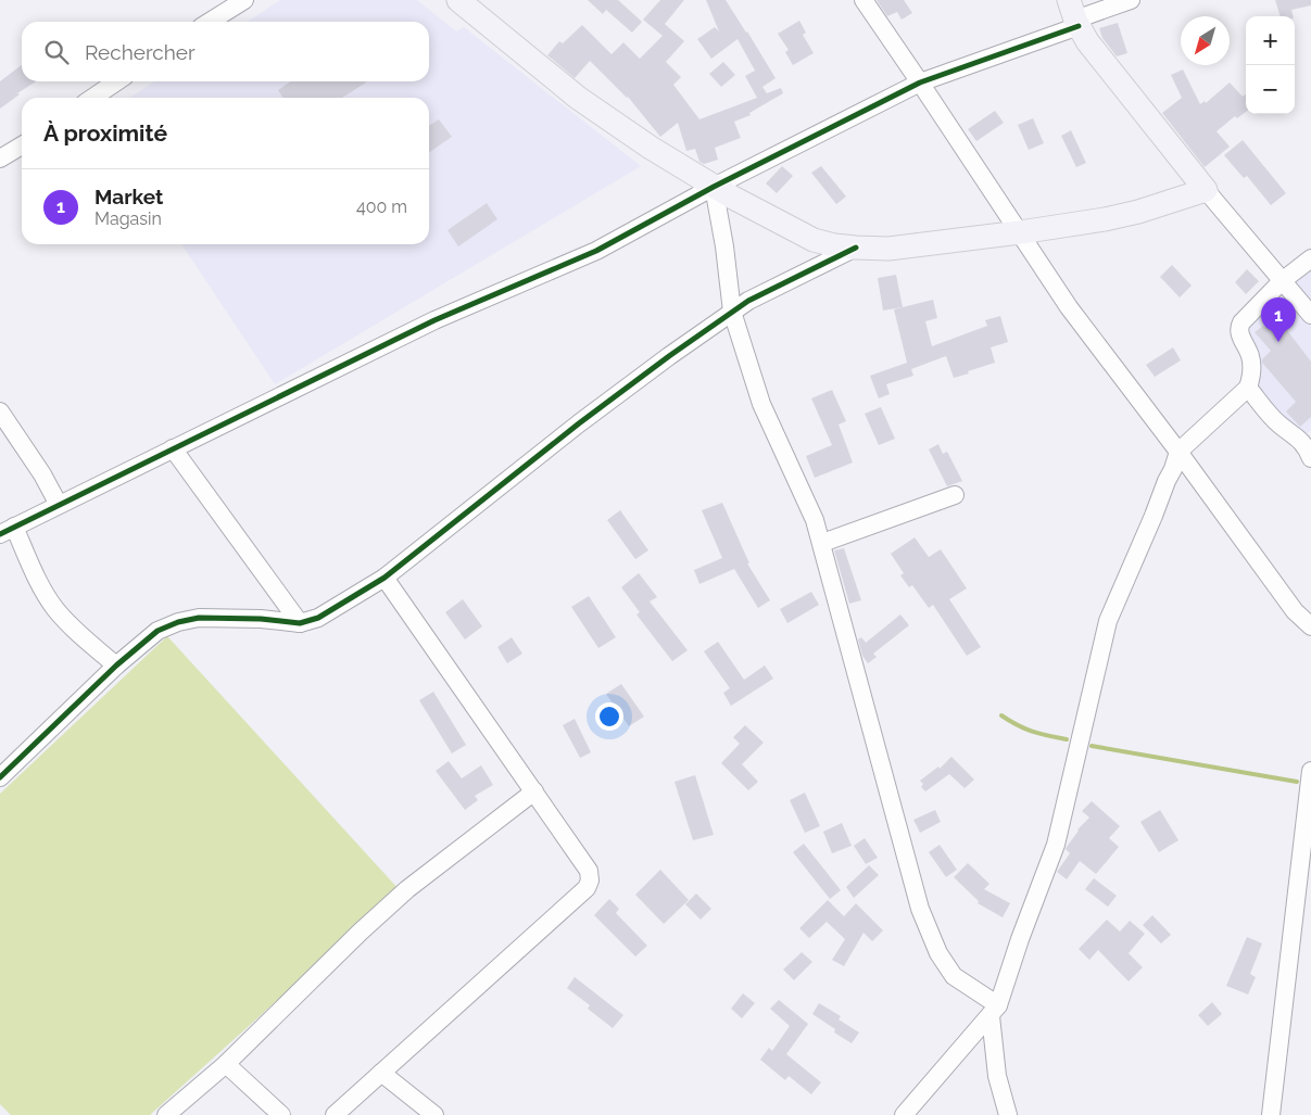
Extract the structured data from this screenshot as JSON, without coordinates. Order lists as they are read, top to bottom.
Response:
{
  "north": "bottom left",
  "page": {
    "map_buttons": ["+", "−"],
    "search": "Rechercher",
    "heading": "À proximité",
    "list": [
      {
        "mark": "1",
        "name": "Market",
        "note": "Magasin",
        "value": "400 m"
      }
    ],
    "pins": "1"
  }
}
